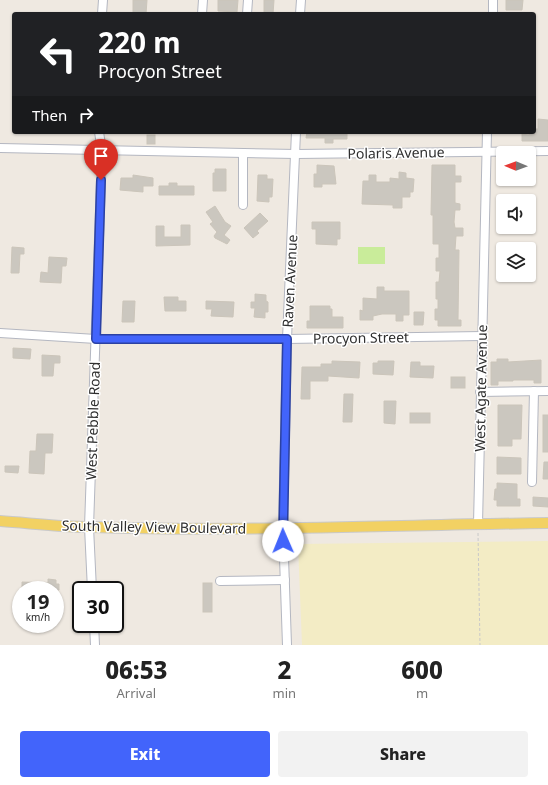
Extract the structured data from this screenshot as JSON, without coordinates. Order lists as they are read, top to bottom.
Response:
{
  "streets": {
    "main road": ["South Valley View Boulevard"],
    "street": [
      "Polaris Avenue",
      "Raven Avenue",
      "Procyon Street",
      "West Agate Avenue",
      "West Pebble Road"
    ]
  },
  "crossings": [
    ["Polaris Avenue", "Raven Avenue"],
    ["Polaris Avenue", "West Agate Avenue"],
    ["Polaris Avenue", "West Pebble Road"],
    ["Raven Avenue", "Procyon Street"],
    ["Raven Avenue", "South Valley View Boulevard"],
    ["Procyon Street", "West Agate Avenue"],
    ["Procyon Street", "West Pebble Road"],
    ["West Agate Avenue", "South Valley View Boulevard"],
    ["West Pebble Road", "South Valley View Boulevard"]
  ],
  "north": "left",
  "page": {
    "turn": ["220 m", "Procyon Street"],
    "then": "Then",
    "speed": "19 km/h",
    "limit": "30",
    "eta": [
      "06:53",
      "Arrival",
      "2",
      "min",
      "600",
      "m"
    ],
    "buttons": ["Exit", "Share"]
  }
}
